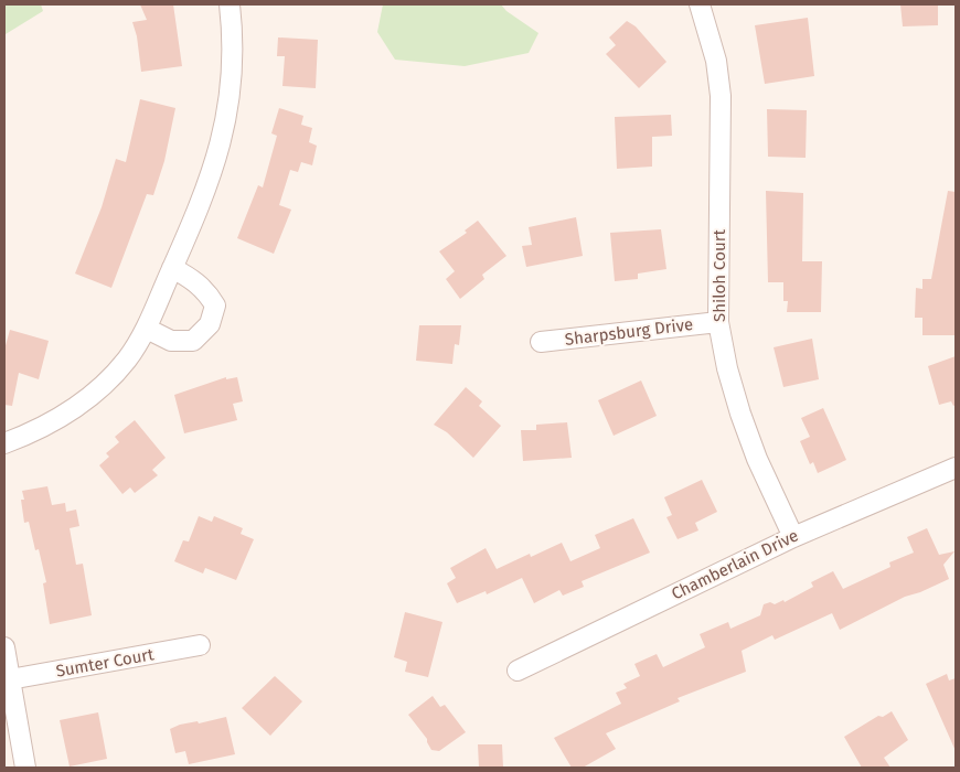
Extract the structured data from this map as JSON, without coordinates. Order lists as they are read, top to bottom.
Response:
{
  "streets": {
    "street": [
      "Shiloh Court",
      "Sharpsburg Drive",
      "Chamberlain Drive",
      "Sumter Court"
    ]
  },
  "crossings": [
    ["Shiloh Court", "Sharpsburg Drive"],
    ["Shiloh Court", "Chamberlain Drive"]
  ]
}
